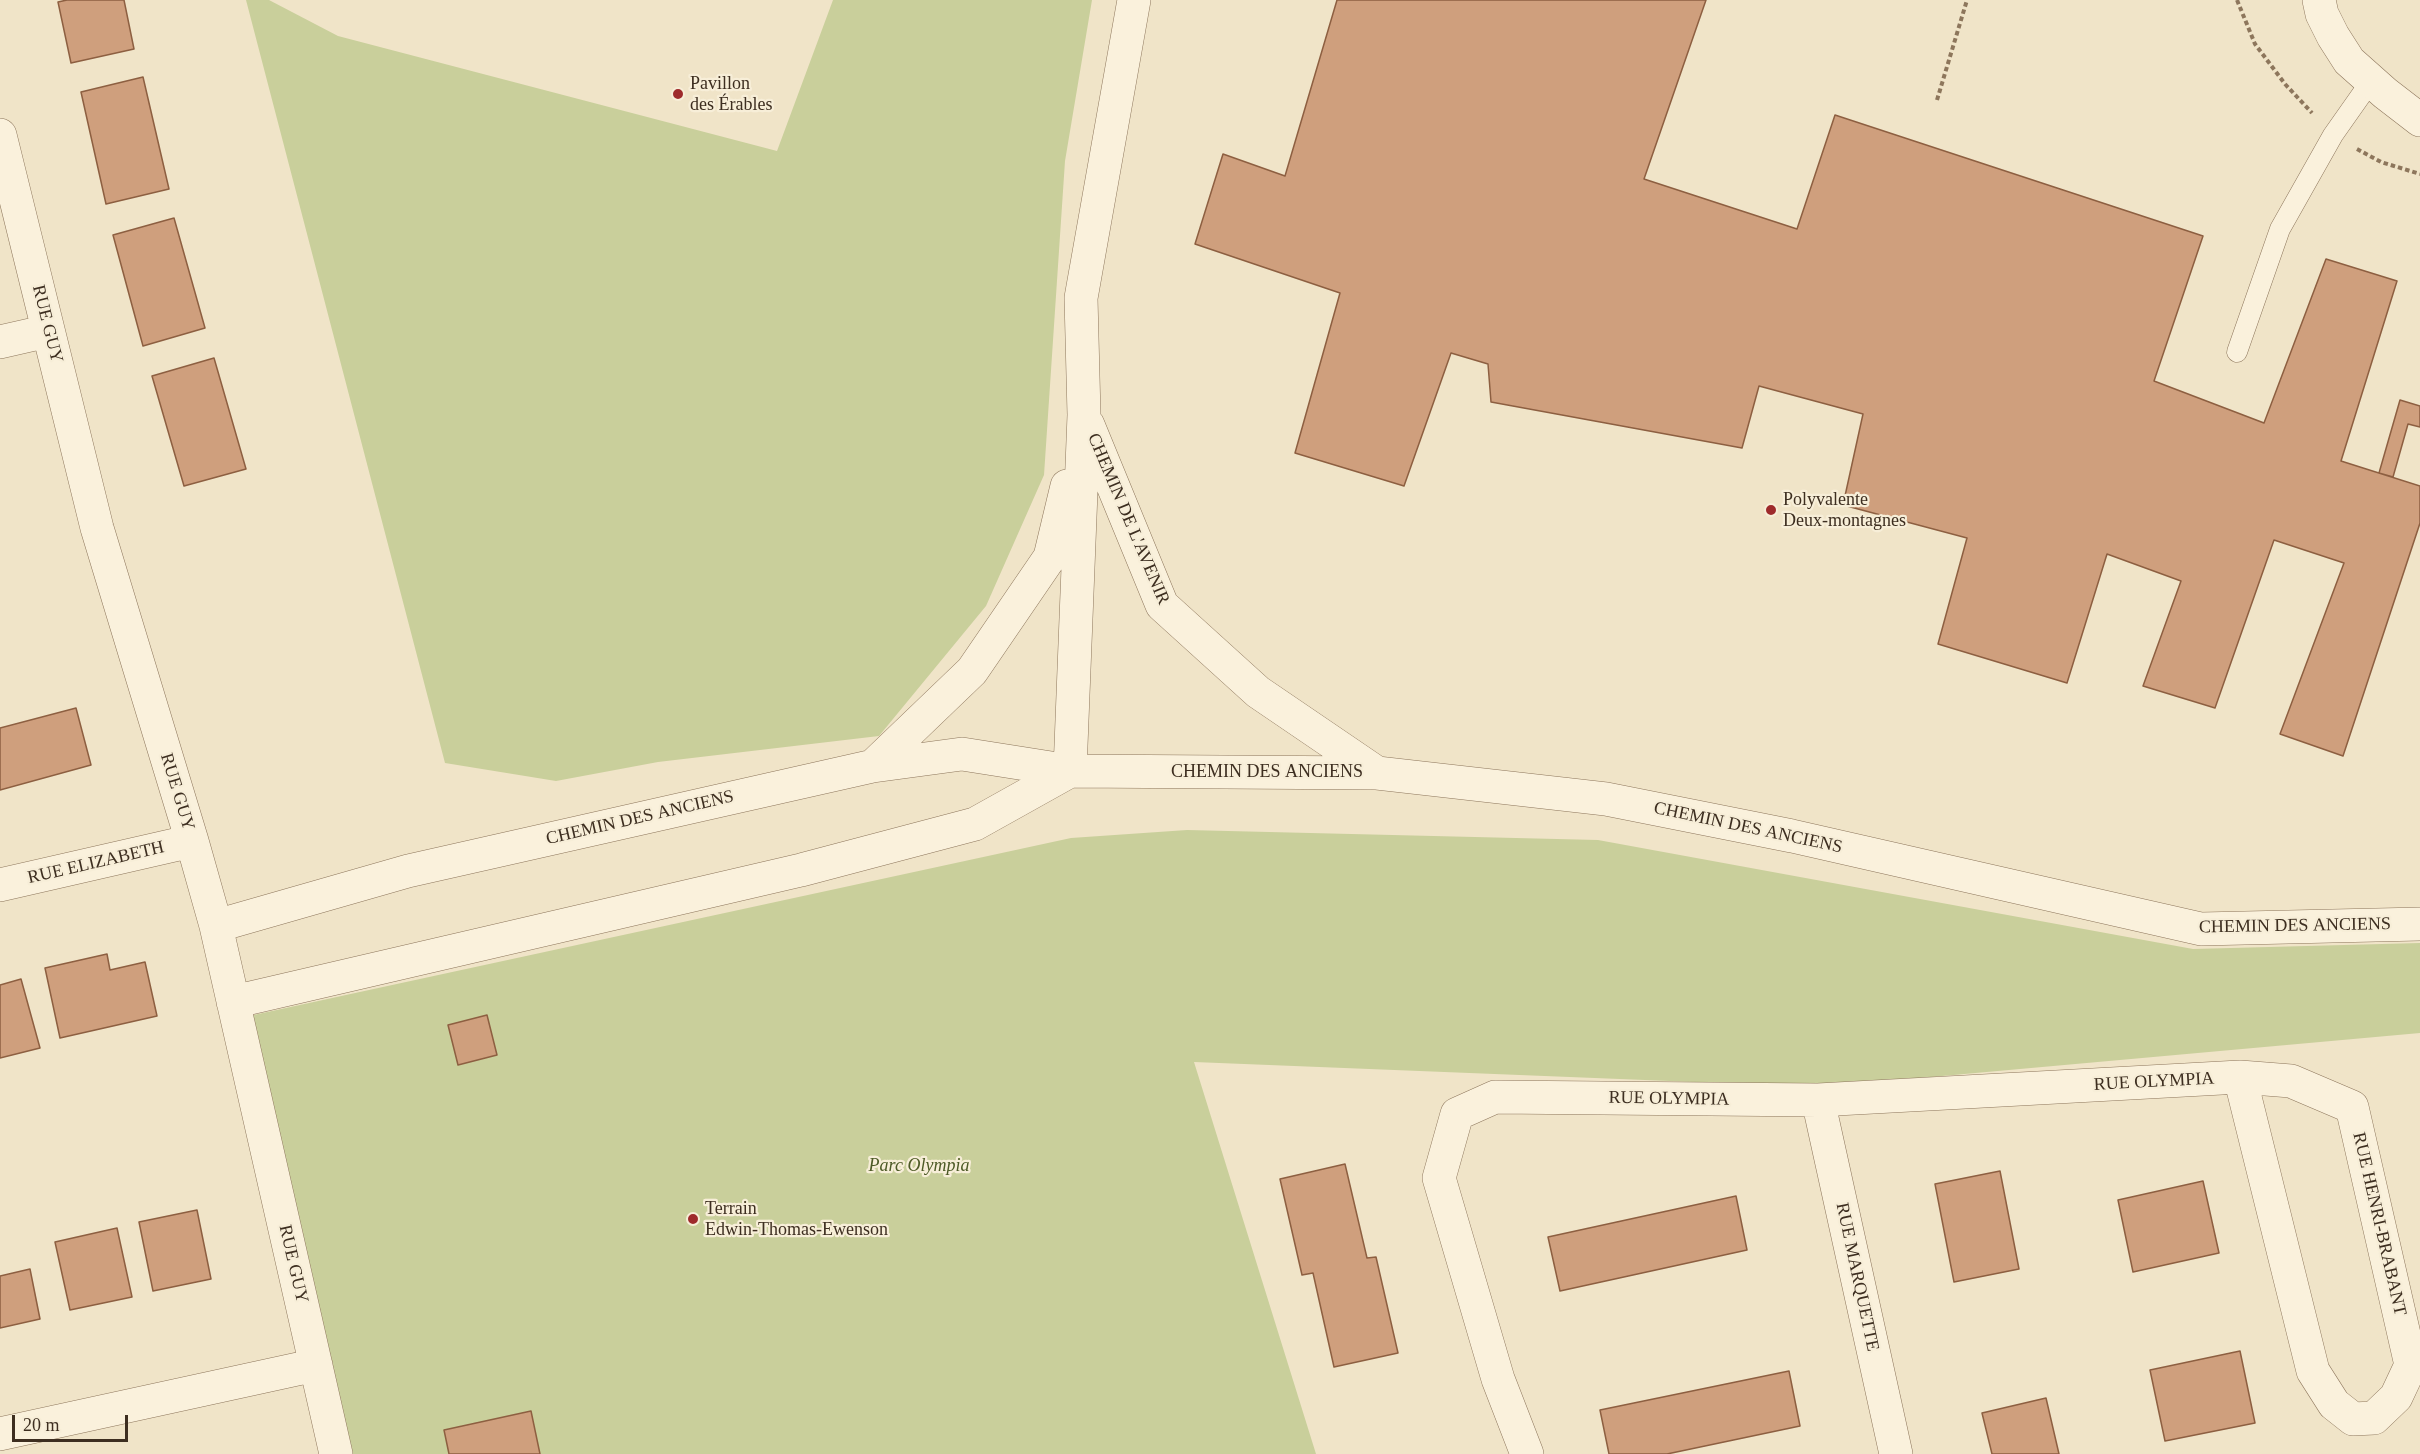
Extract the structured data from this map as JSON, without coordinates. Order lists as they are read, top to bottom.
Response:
{
  "streets": {
    "street": [
      "RUE GUY",
      "CHEMIN DE L'AVENIR",
      "CHEMIN DES ANCIENS",
      "RUE ELIZABETH",
      "RUE OLYMPIA",
      "RUE HENRI-BRABANT",
      "RUE MARQUETTE"
    ]
  },
  "crossings": [
    ["RUE GUY", "CHEMIN DES ANCIENS"],
    ["RUE GUY", "RUE ELIZABETH"],
    ["CHEMIN DE L'AVENIR", "CHEMIN DES ANCIENS"],
    ["RUE OLYMPIA", "RUE HENRI-BRABANT"],
    ["RUE OLYMPIA", "RUE MARQUETTE"]
  ],
  "parks": ["Parc Olympia"],
  "places": ["Pavillon des Érables", "Polyvalente Deux-montagnes", "Terrain Edwin-Thomas-Ewenson"],
  "scale_bar": "20 m"
}
